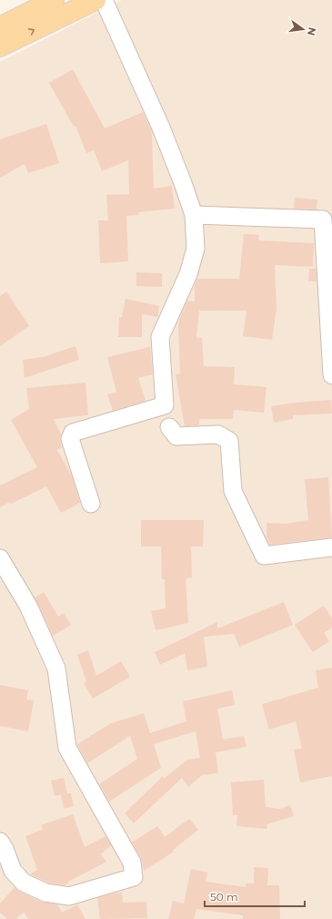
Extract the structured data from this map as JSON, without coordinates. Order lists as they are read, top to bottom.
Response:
{
  "scale_bar": "50 m",
  "north": "right"
}
